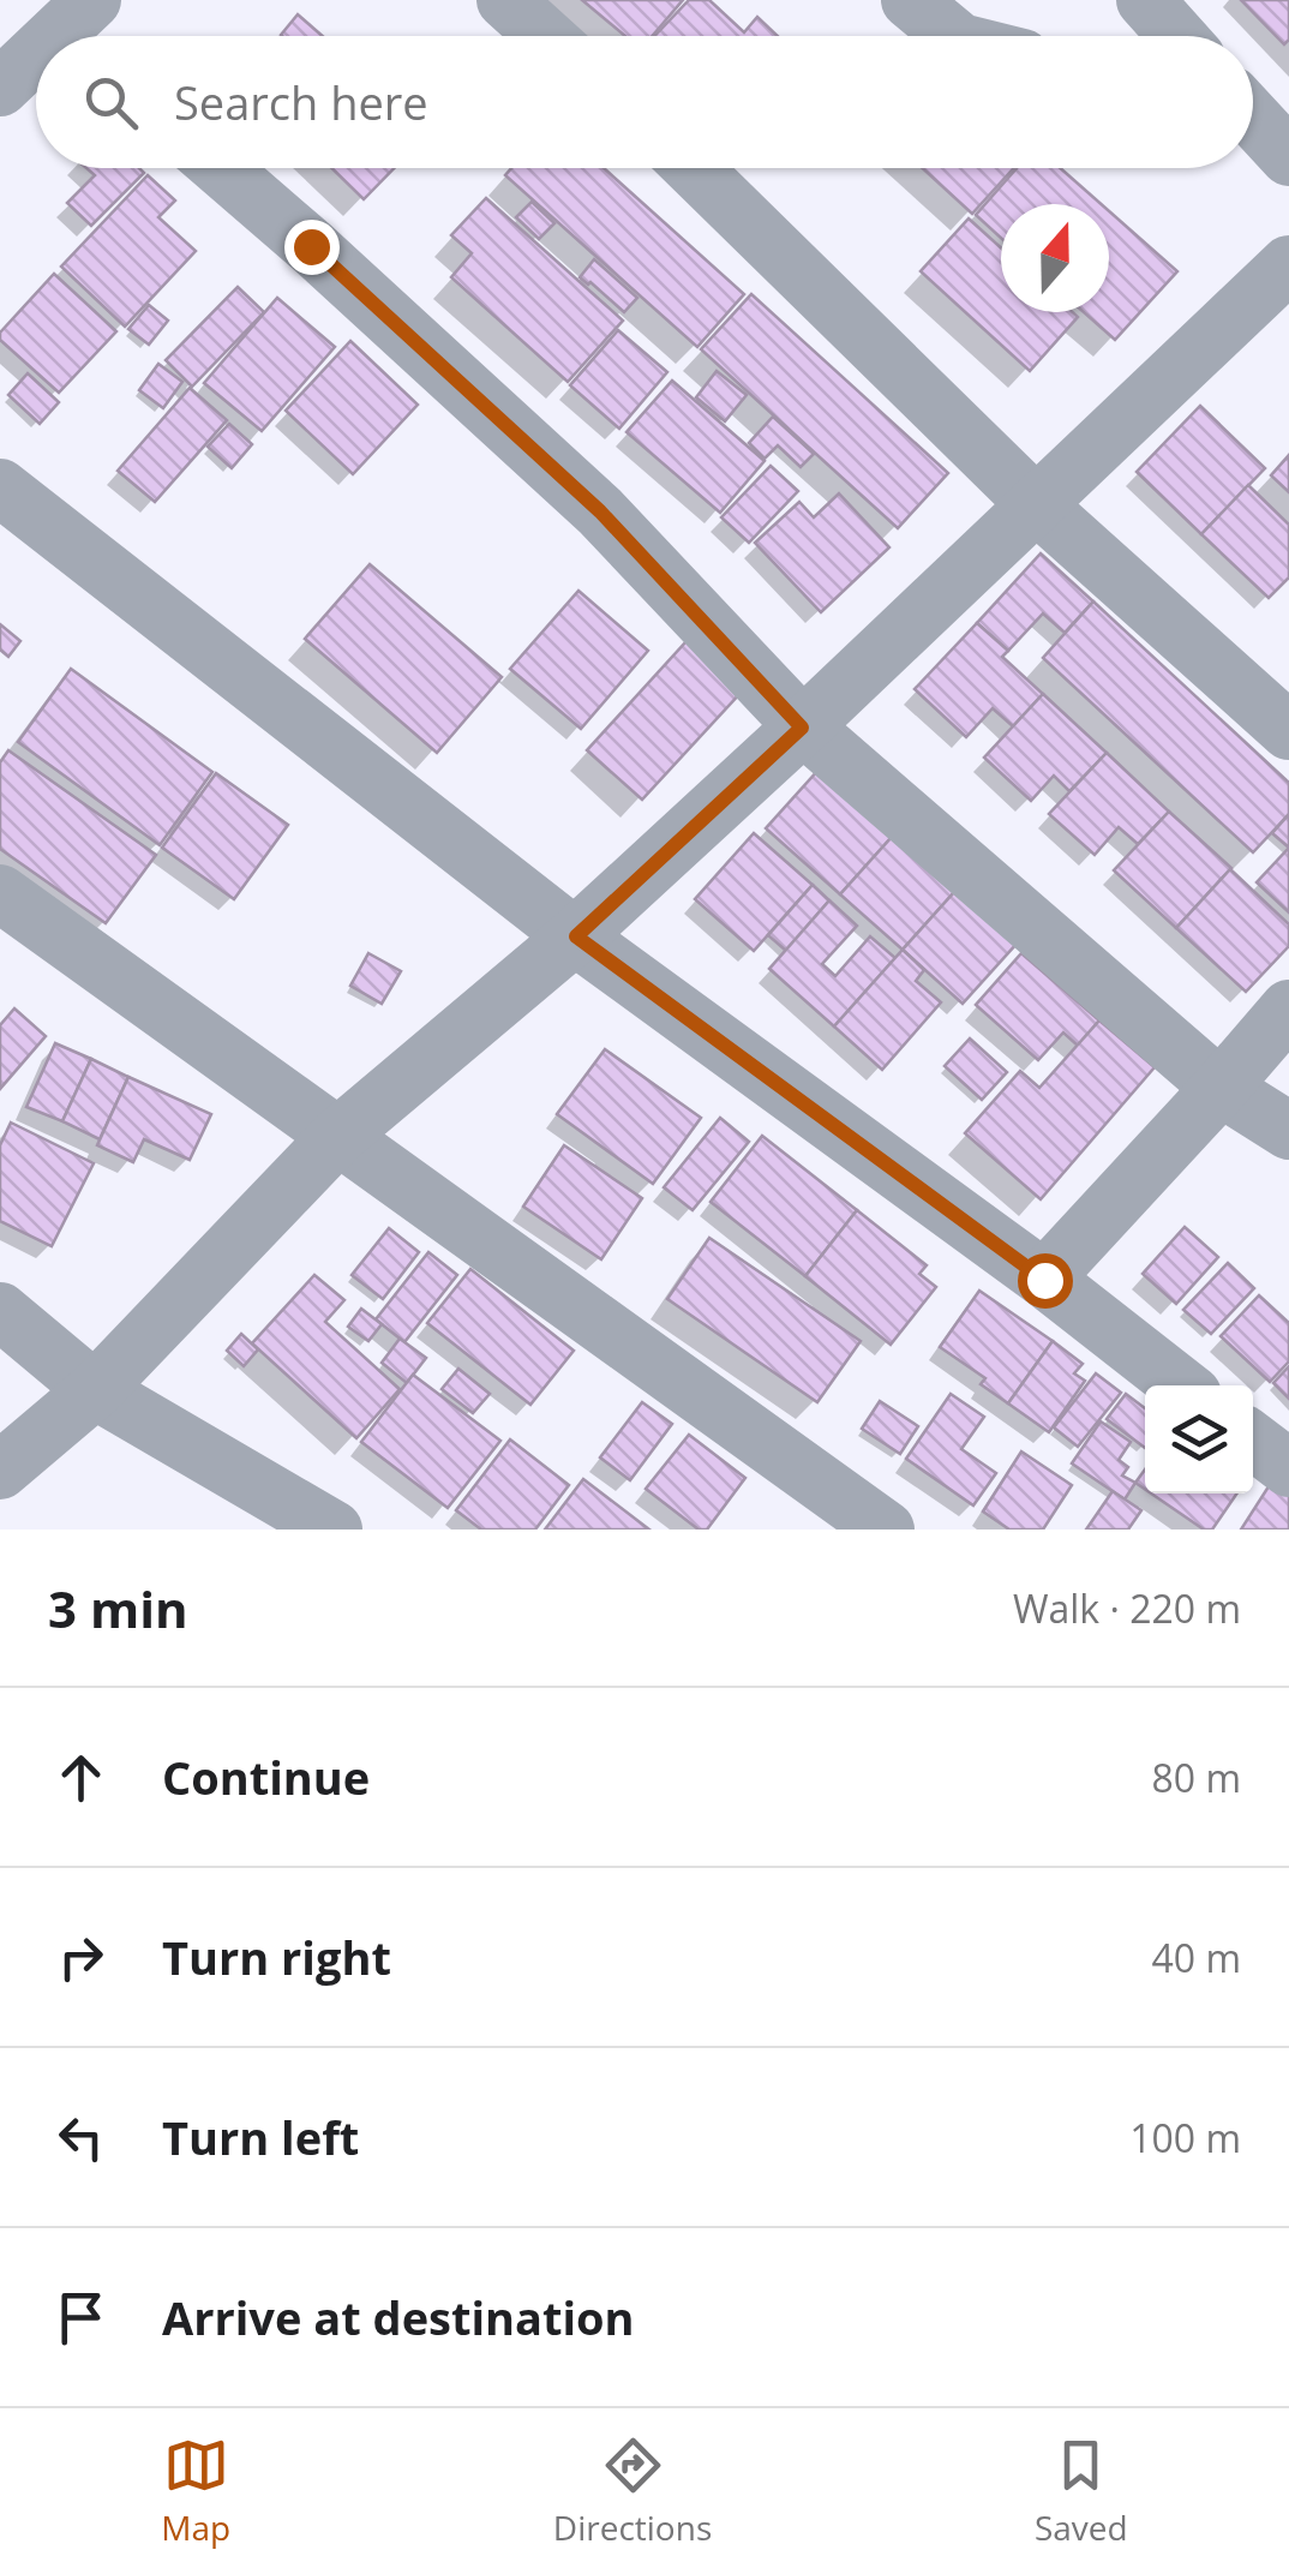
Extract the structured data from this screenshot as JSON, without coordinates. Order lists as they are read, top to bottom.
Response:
{
  "north": "top",
  "page": {
    "search": "Search here",
    "heading": ["3 min", "Walk · 220 m"],
    "list": [
      ["Continue", "80 m"],
      ["Turn right", "40 m"],
      ["Turn left", "100 m"],
      "Arrive at destination"
    ],
    "nav": ["Map", "Directions", "Saved"]
  }
}
